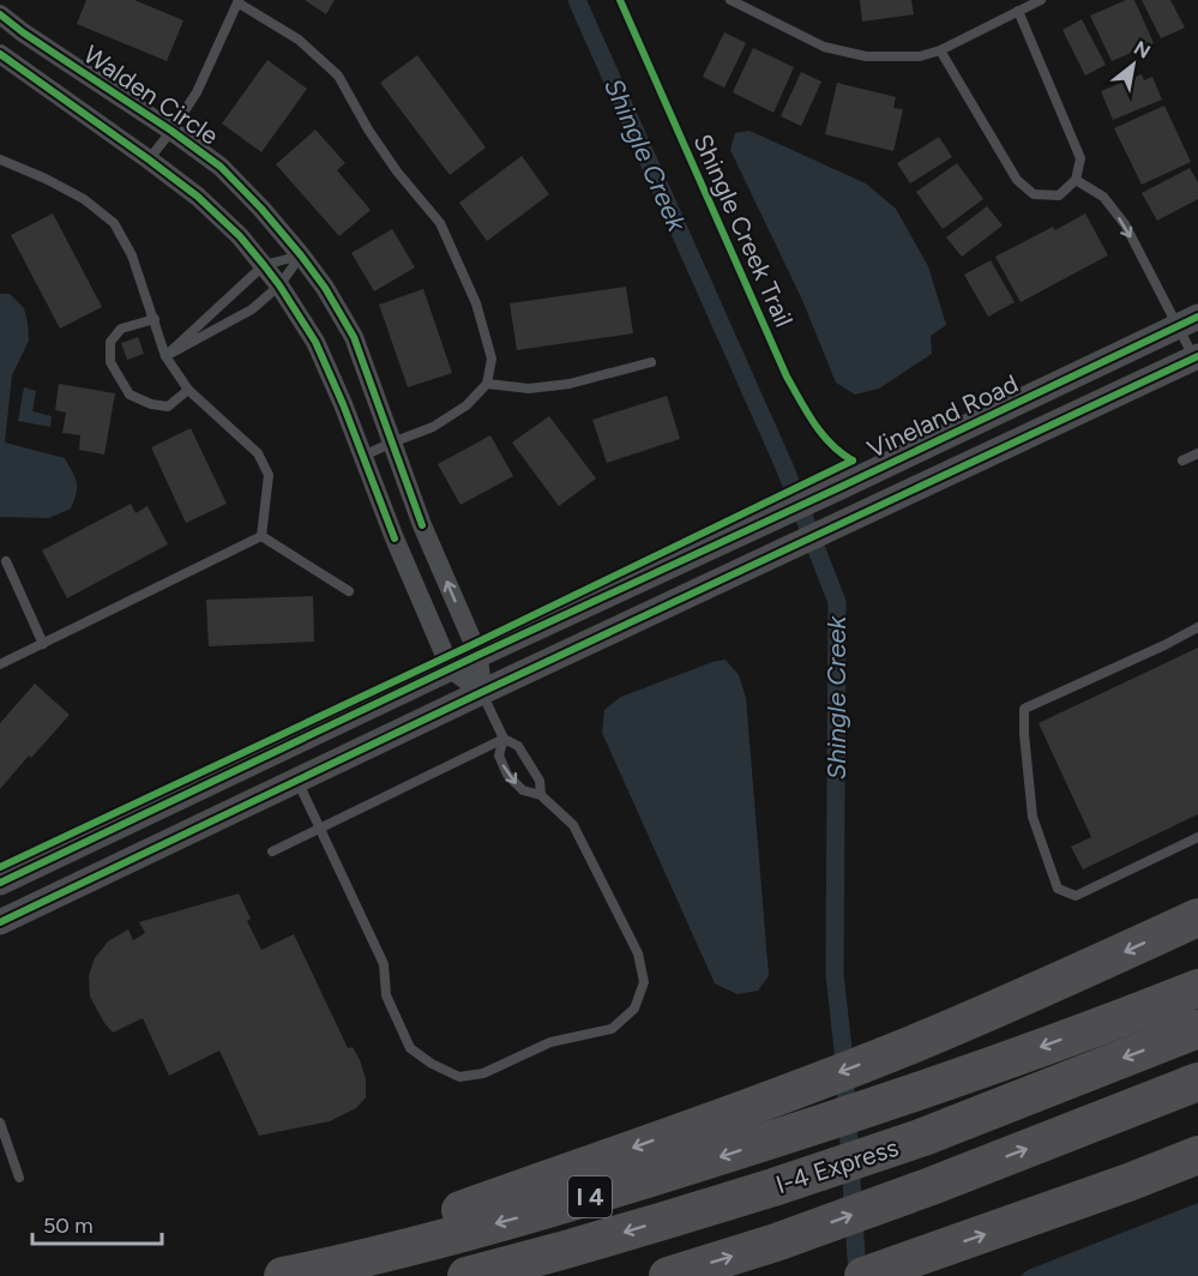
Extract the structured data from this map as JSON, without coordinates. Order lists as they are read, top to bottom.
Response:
{
  "streets": {
    "highway": ["I-4 Express", "I 4"],
    "street": ["Walden Circle", "Vineland Road"],
    "cycle path": ["Shingle Creek Trail"]
  },
  "crossings": [
    ["Walden Circle", "Vineland Road"]
  ],
  "water": ["Shingle Creek"],
  "scale_bar": "50 m",
  "north": "top right"
}
